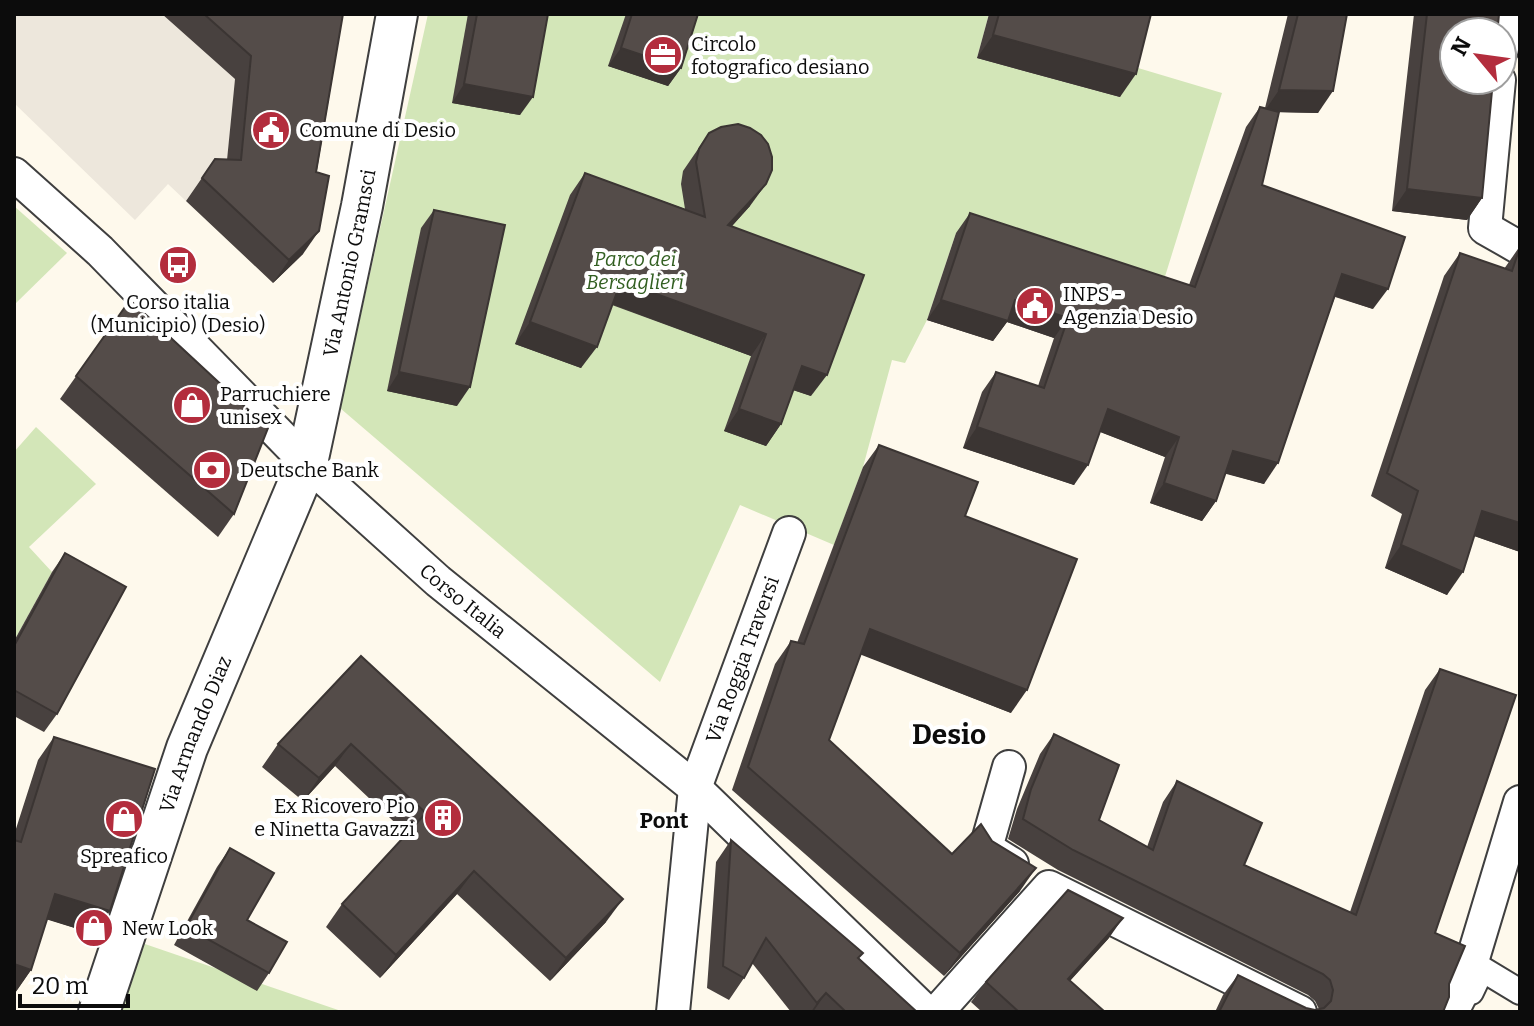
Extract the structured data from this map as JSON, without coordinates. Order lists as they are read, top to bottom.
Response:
{
  "streets": {
    "street": [
      "Via Antonio Gramsci",
      "Corso Italia",
      "Via Roggia Traversi",
      "Via Armando Diaz"
    ]
  },
  "crossings": [
    ["Via Antonio Gramsci", "Corso Italia"],
    ["Via Antonio Gramsci", "Via Armando Diaz"],
    ["Corso Italia", "Via Roggia Traversi"],
    ["Corso Italia", "Via Armando Diaz"]
  ],
  "districts": ["Desio", "Pont"],
  "parks": ["Parco dei Bersaglieri"],
  "places": {
    "office": ["Circolo fotografico desiano"],
    "public building": ["Comune di Desio", "INPS - Agenzia Desio"],
    "bus stop": ["Corso italia (Municipio) (Desio)"],
    "shop": ["Parruchiere unisex", "Spreafico", "New Look"],
    "bank": ["Deutsche Bank"],
    "building": ["Ex Ricovero Pio e Ninetta Gavazzi"]
  },
  "scale_bar": "20 m",
  "north": "top left"
}
